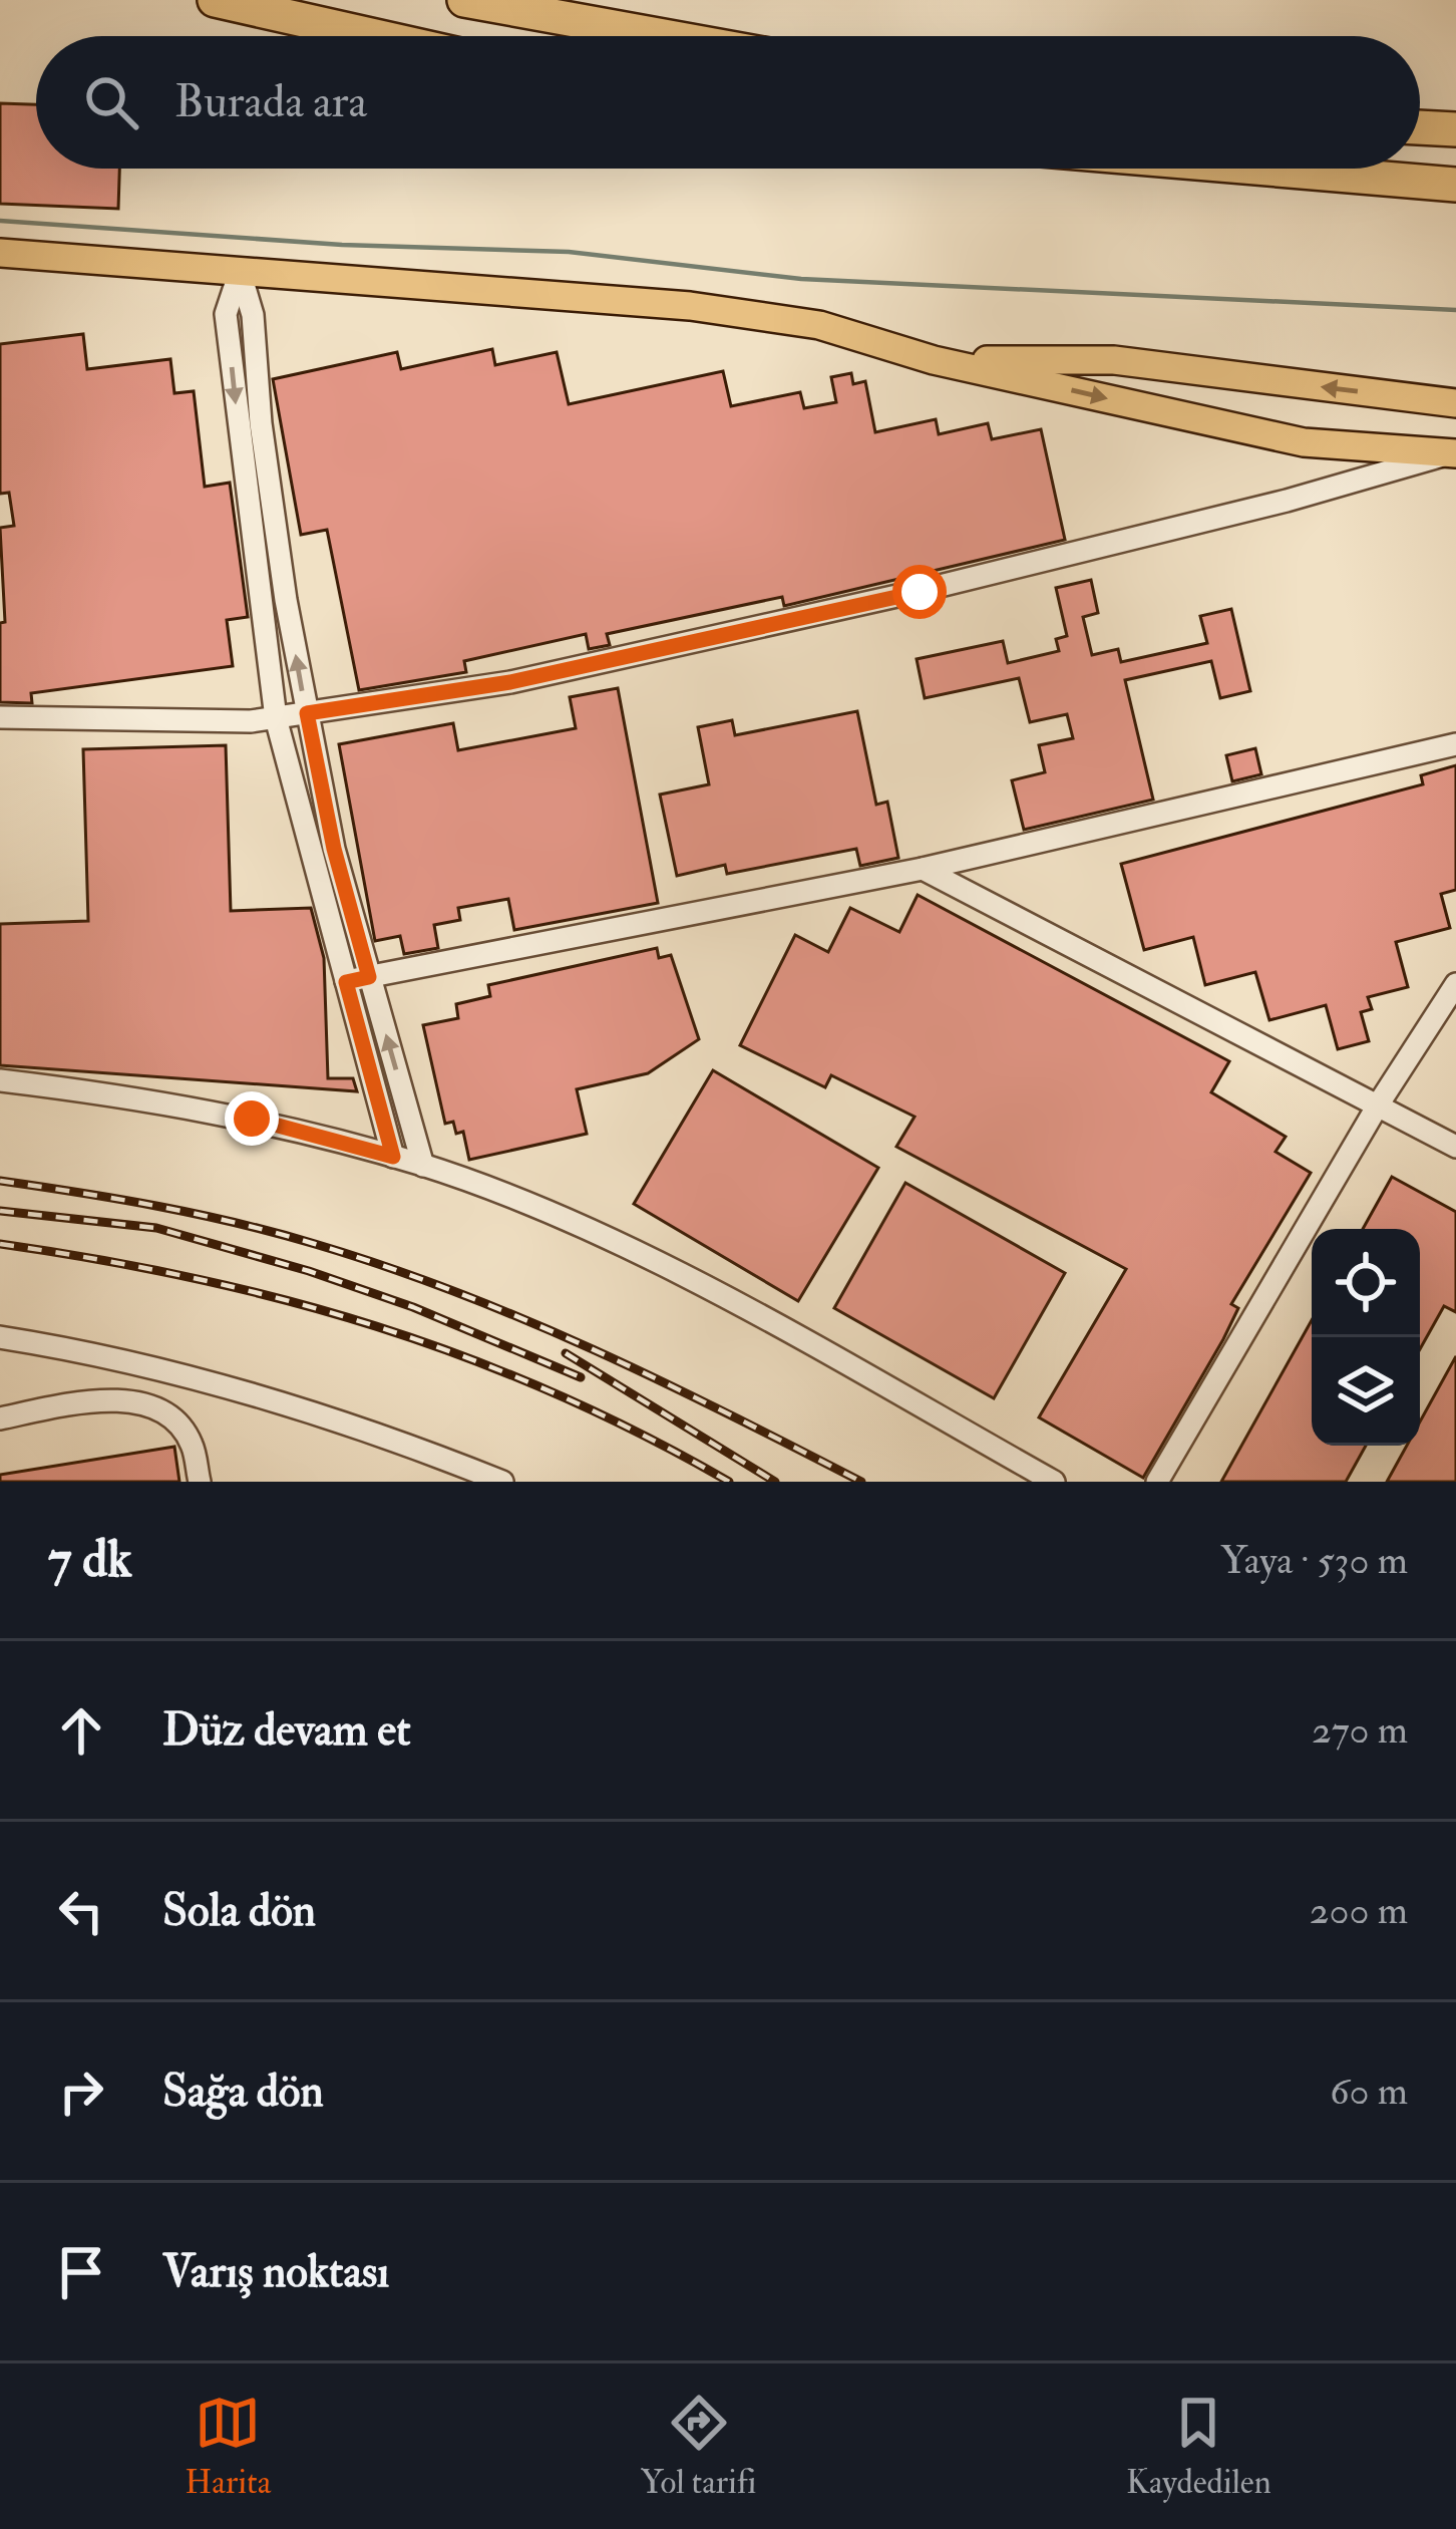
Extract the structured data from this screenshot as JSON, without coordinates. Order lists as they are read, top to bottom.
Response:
{
  "page": {
    "search": "Burada ara",
    "heading": ["7 dk", "Yaya · 530 m"],
    "list": [
      ["Düz devam et", "270 m"],
      ["Sola dön", "200 m"],
      ["Sağa dön", "60 m"],
      "Varış noktası"
    ],
    "nav": ["Harita", "Yol tarifi", "Kaydedilen"]
  }
}
